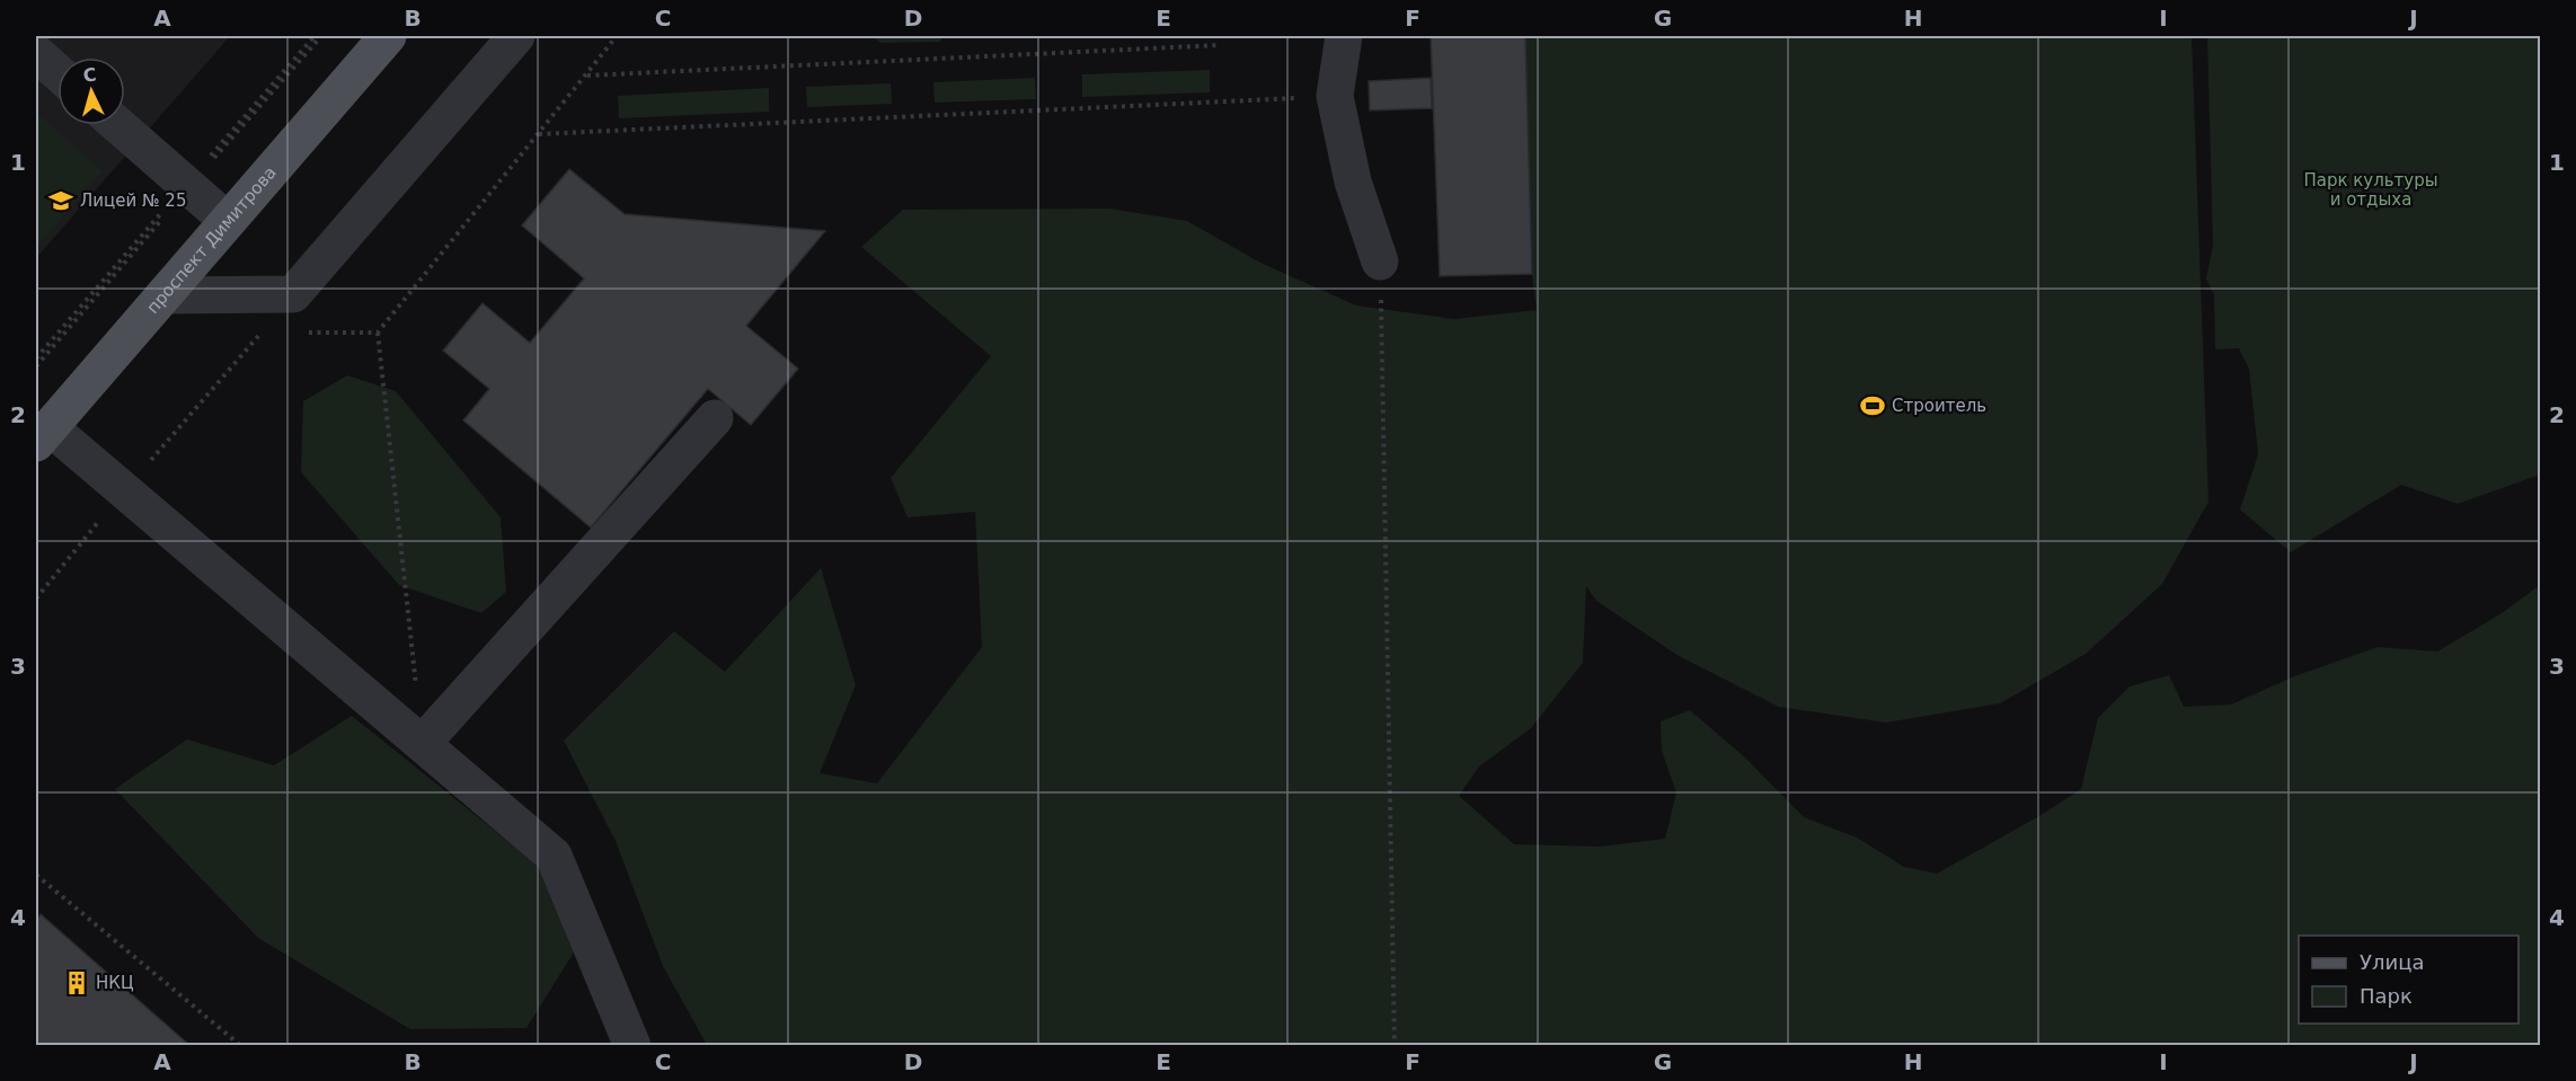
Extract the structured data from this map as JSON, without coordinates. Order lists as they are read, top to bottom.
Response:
{
  "streets": {
    "main road": ["проспект Димитрова"]
  },
  "parks": ["Парк культуры и отдыха"],
  "places": {
    "school or university": ["Лицей № 25"],
    "sports": ["Строитель"],
    "building": ["НКЦ"]
  },
  "legend": ["Улица", "Парк"],
  "north": "top",
  "grid": {
    "columns": [
      "A",
      "B",
      "C",
      "D",
      "E",
      "F",
      "G",
      "H",
      "I",
      "J"
    ],
    "rows": [
      "1",
      "2",
      "3",
      "4"
    ]
  }
}
